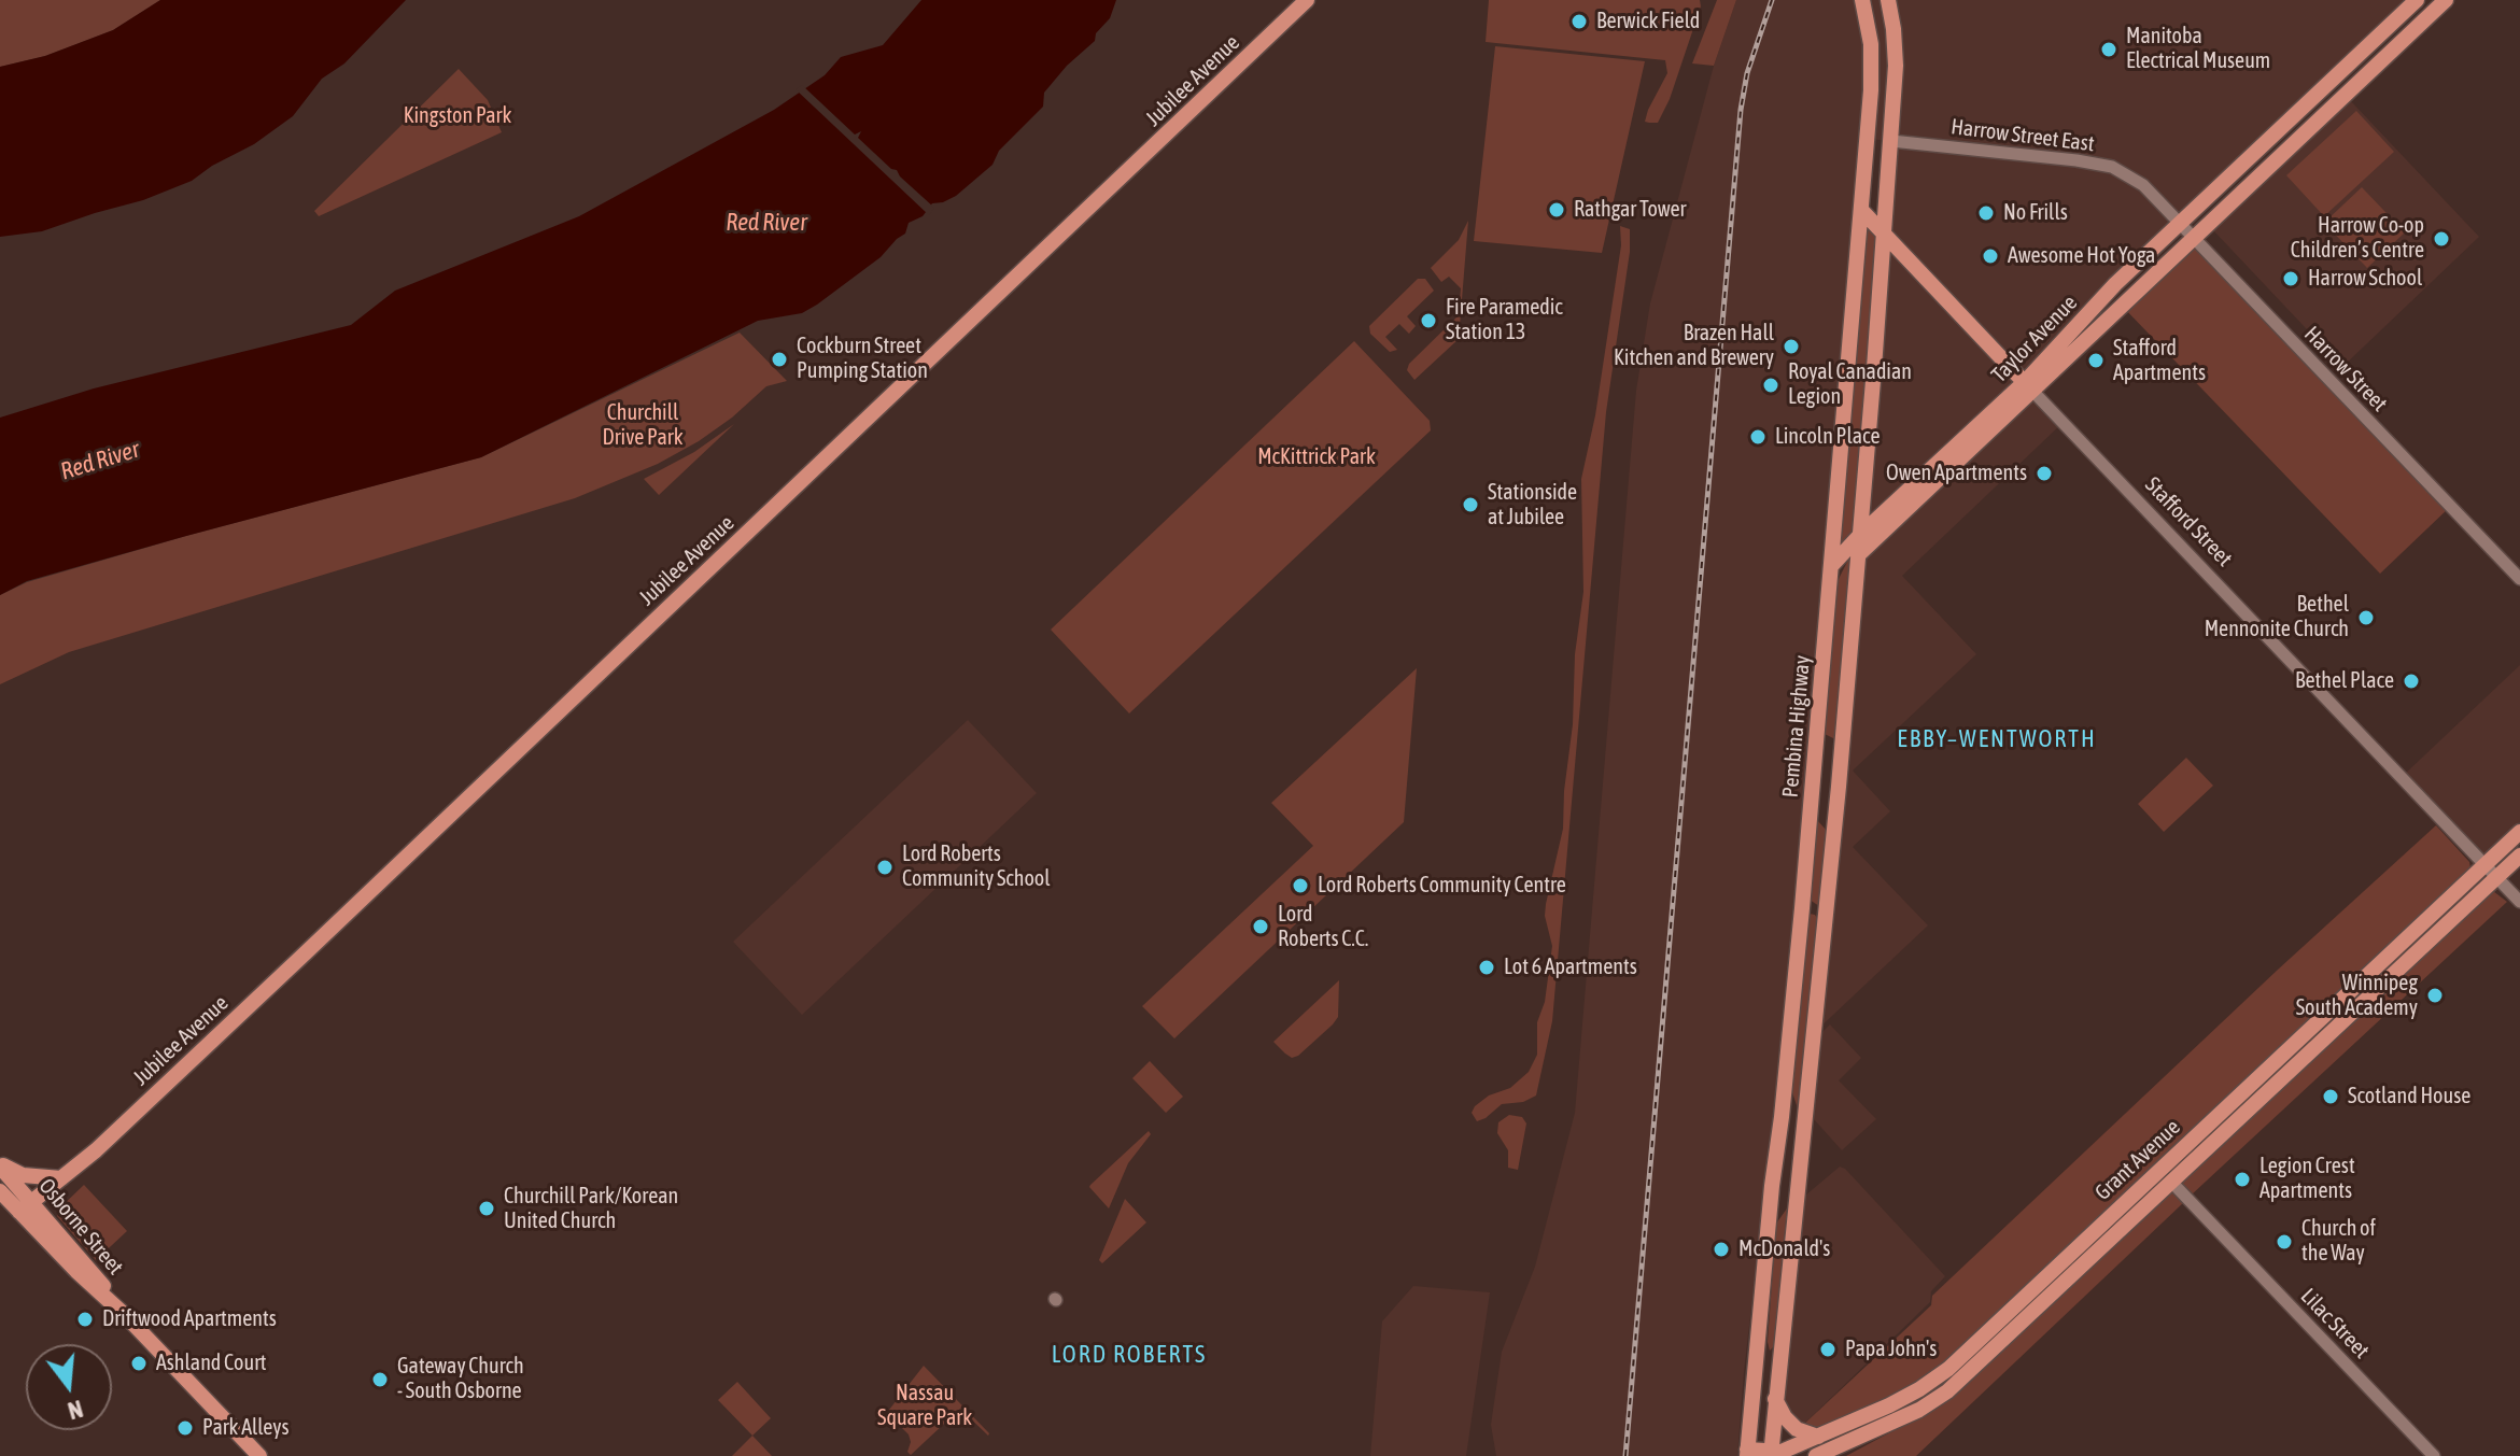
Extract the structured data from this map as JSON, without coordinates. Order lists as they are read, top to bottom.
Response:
{
  "streets": {
    "main road": [
      "Jubilee Avenue",
      "Taylor Avenue",
      "Stafford Street",
      "Pembina Highway",
      "Grant Avenue",
      "Osborne Street"
    ],
    "street": ["Harrow Street East", "Harrow Street", "Lilac Street"]
  },
  "crossings": [
    ["Jubilee Avenue", "Osborne Street"],
    ["Harrow Street East", "Harrow Street"],
    ["Taylor Avenue", "Harrow Street"],
    ["Taylor Avenue", "Stafford Street"],
    ["Taylor Avenue", "Pembina Highway"],
    ["Stafford Street", "Pembina Highway"],
    ["Stafford Street", "Grant Avenue"],
    ["Pembina Highway", "Grant Avenue"],
    ["Grant Avenue", "Lilac Street"]
  ],
  "districts": ["EBBY–WENTWORTH", "LORD ROBERTS"],
  "water": ["Red River"],
  "parks": [
    "Kingston Park",
    "Churchill Drive Park",
    "McKittrick Park",
    "Nassau Square Park"
  ],
  "places": [
    "Berwick Field",
    "Manitoba Electrical Museum",
    "Rathgar Tower",
    "No Frills",
    "Harrow Co-op Children’s Centre",
    "Awesome Hot Yoga",
    "Harrow School",
    "Fire Paramedic Station 13",
    "Brazen Hall Kitchen and Brewery",
    "Cockburn Street Pumping Station",
    "Stafford Apartments",
    "Royal Canadian Legion",
    "Lincoln Place",
    "Owen Apartments",
    "Stationside at Jubilee",
    "Bethel Mennonite Church",
    "Bethel Place",
    "Lord Roberts Community School",
    "Lord Roberts Community Centre",
    "Lord Roberts C.C.",
    "Lot 6 Apartments",
    "Winnipeg South Academy",
    "Scotland House",
    "Legion Crest Apartments",
    "Churchill Park/Korean United Church",
    "Church of the Way",
    "McDonald's",
    "Driftwood Apartments",
    "Papa John's",
    "Ashland Court",
    "Gateway Church - South Osborne",
    "Park Alleys"
  ],
  "north": "bottom"
}
